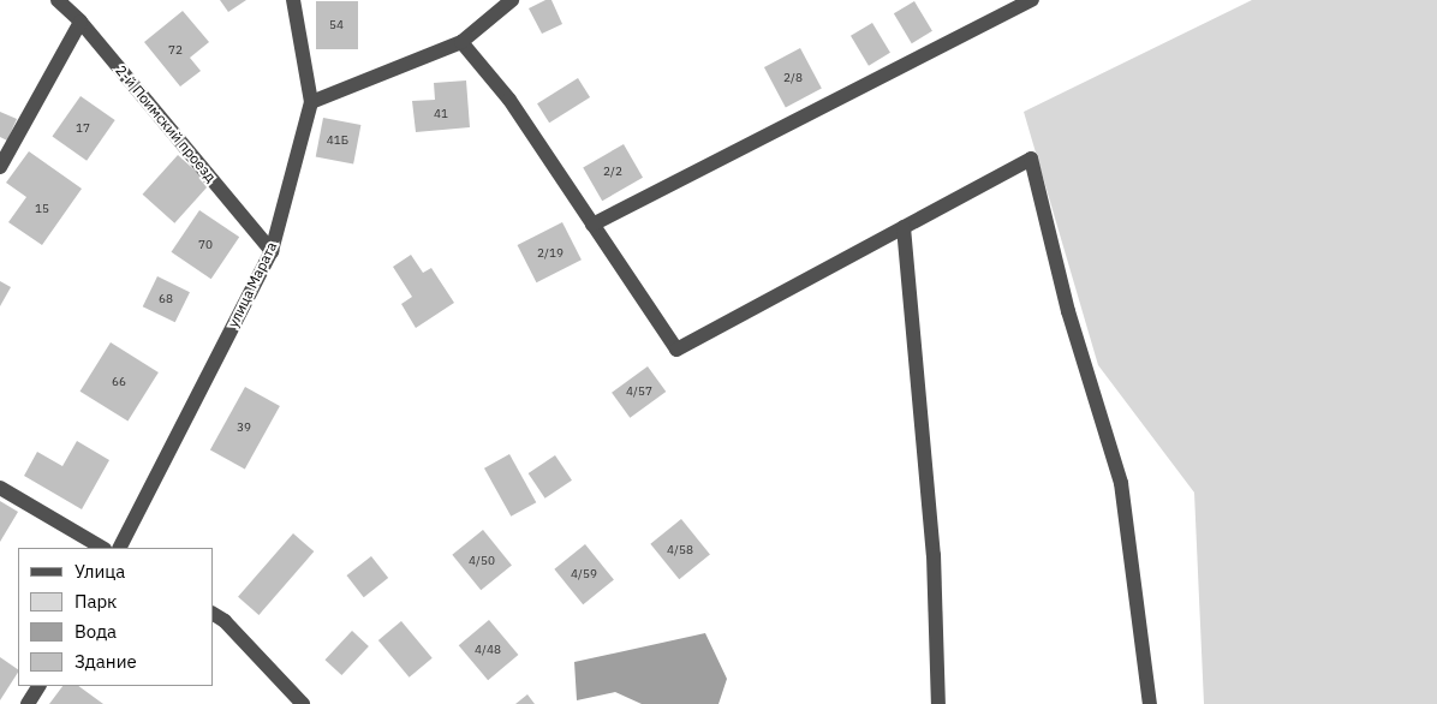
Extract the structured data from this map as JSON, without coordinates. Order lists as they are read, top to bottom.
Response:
{
  "streets": {
    "street": ["2-й Поимский проезд", "улица Марата"]
  },
  "crossings": [
    ["2-й Поимский проезд", "улица Марата"]
  ],
  "house_numbers": [
    "54",
    "72",
    "2/8",
    "41",
    "17",
    "41Б",
    "2/2",
    "15",
    "70",
    "2/19",
    "68",
    "66",
    "4/57",
    "39",
    "4/58",
    "4/50",
    "4/59",
    "4/48"
  ],
  "legend": [
    "Улица",
    "Парк",
    "Вода",
    "Здание"
  ]
}
